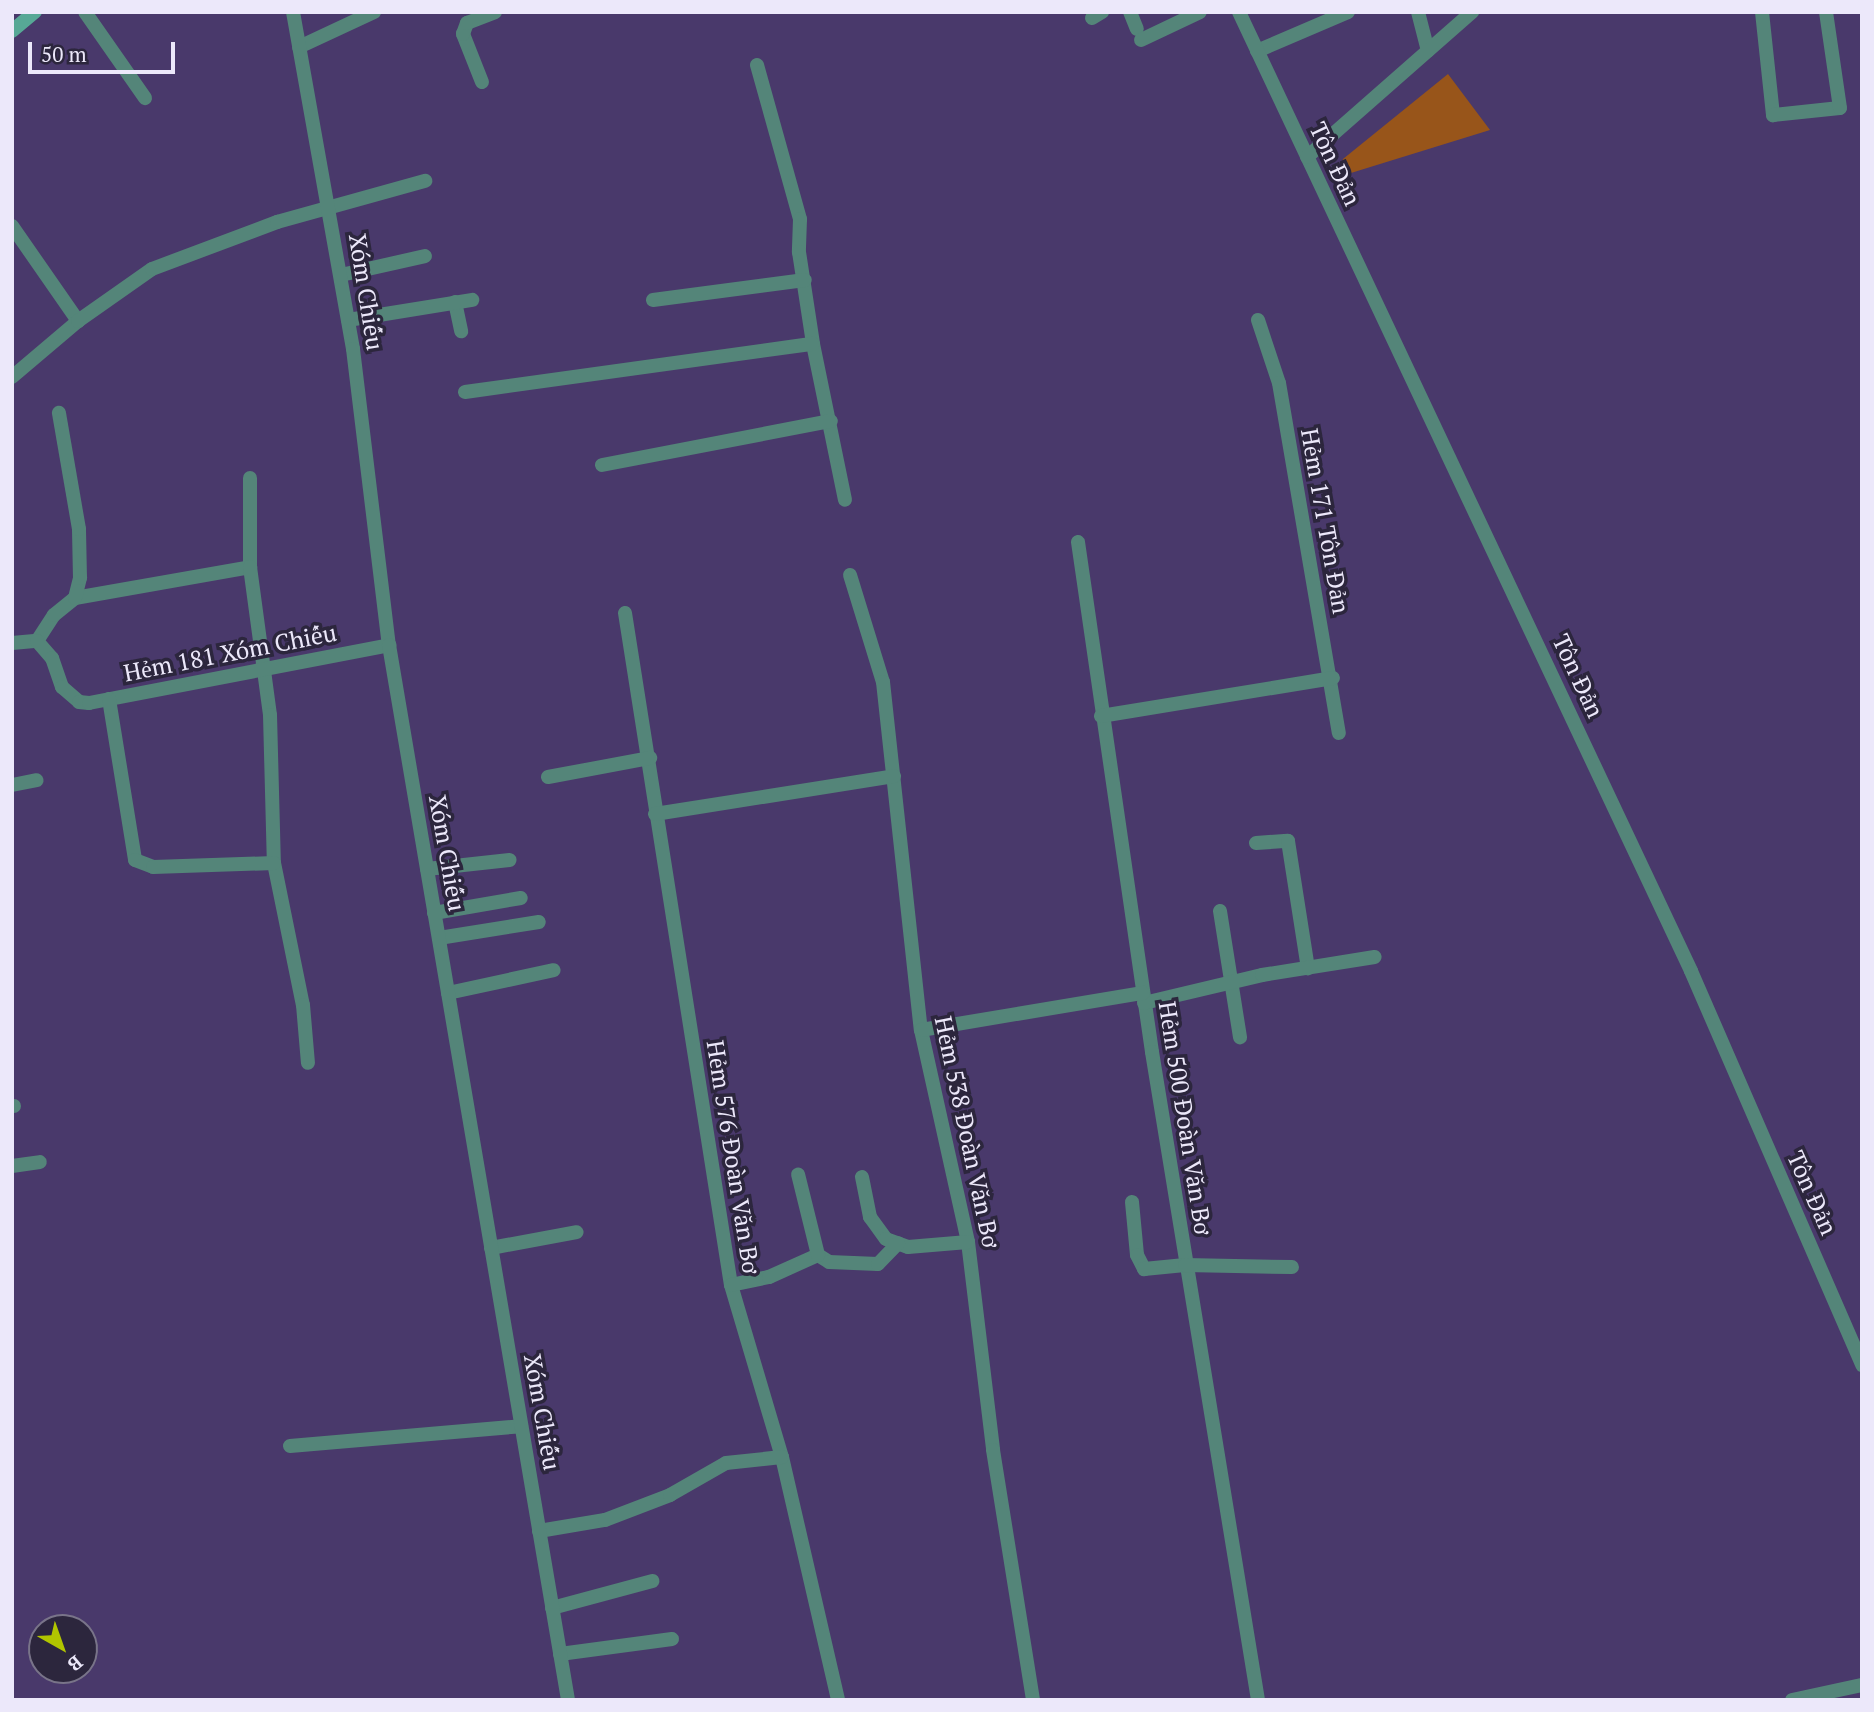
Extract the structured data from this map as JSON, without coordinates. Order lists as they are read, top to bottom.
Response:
{
  "streets": {
    "street": [
      "Tôn Đản",
      "Xóm Chiếu",
      "Hẻm 171 Tôn Đản",
      "Hẻm 181 Xóm Chiếu",
      "Hẻm 500 Đoàn Văn Bơ",
      "Hẻm 538 Đoàn Văn Bơ",
      "Hẻm 576 Đoàn Văn Bơ"
    ]
  },
  "crossings": [
    ["Xóm Chiếu", "Hẻm 181 Xóm Chiếu"]
  ],
  "scale_bar": "50 m",
  "north": "bottom right"
}
